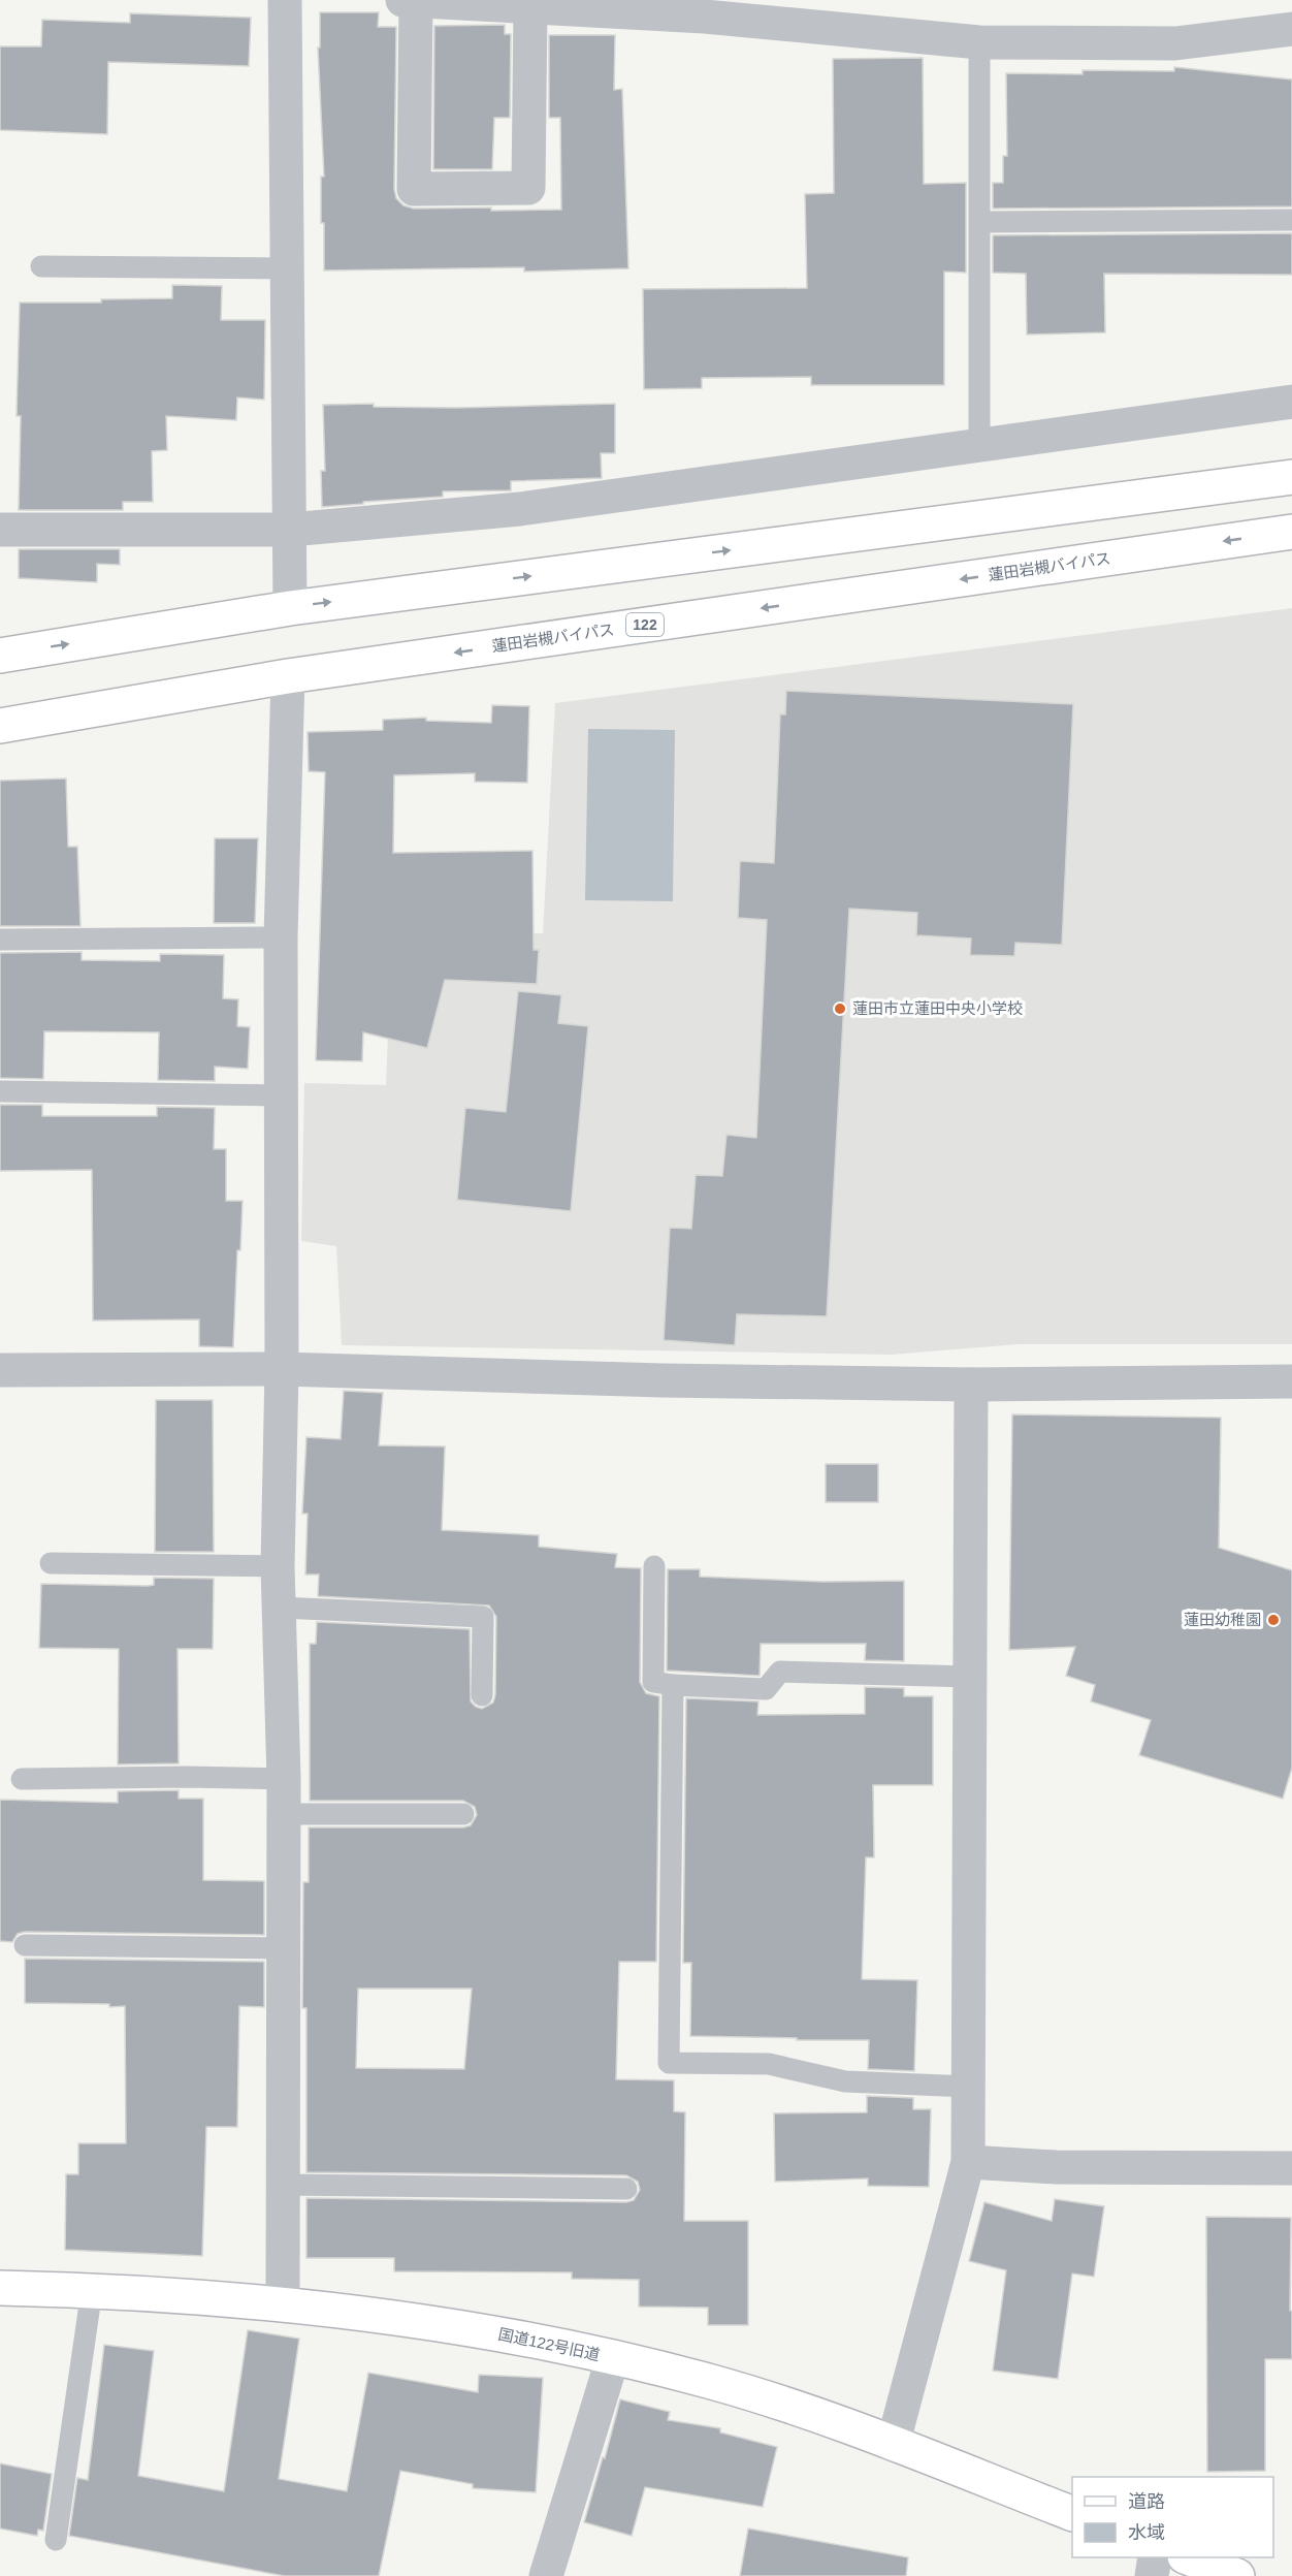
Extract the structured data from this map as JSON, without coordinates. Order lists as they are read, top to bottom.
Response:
{
  "streets": {
    "main road": ["蓮田岩槻バイパス", "122", "国道122号旧道"]
  },
  "places": ["蓮田市立蓮田中央小学校", "蓮田幼稚園"],
  "legend": ["道路", "水域"]
}
